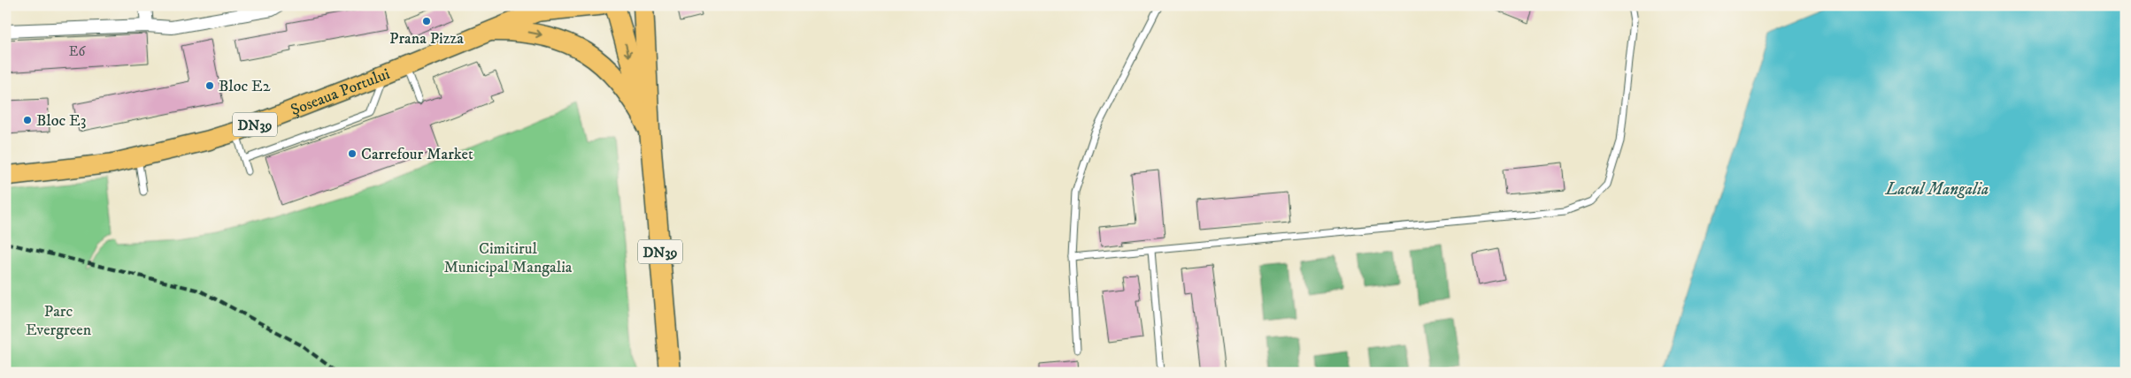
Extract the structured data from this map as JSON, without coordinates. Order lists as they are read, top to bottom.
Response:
{
  "streets": {
    "highway": ["DN39"],
    "main road": ["Șoseaua Portului"]
  },
  "crossings": [
    ["Șoseaua Portului", "DN39"]
  ],
  "water": ["Lacul Mangalia"],
  "parks": ["Cimitirul Municipal Mangalia", "Parc Evergreen"],
  "places": [
    "Prana Pizza",
    "Bloc E2",
    "Bloc E3",
    "Carrefour Market"
  ],
  "house_numbers": ["E6"]
}
